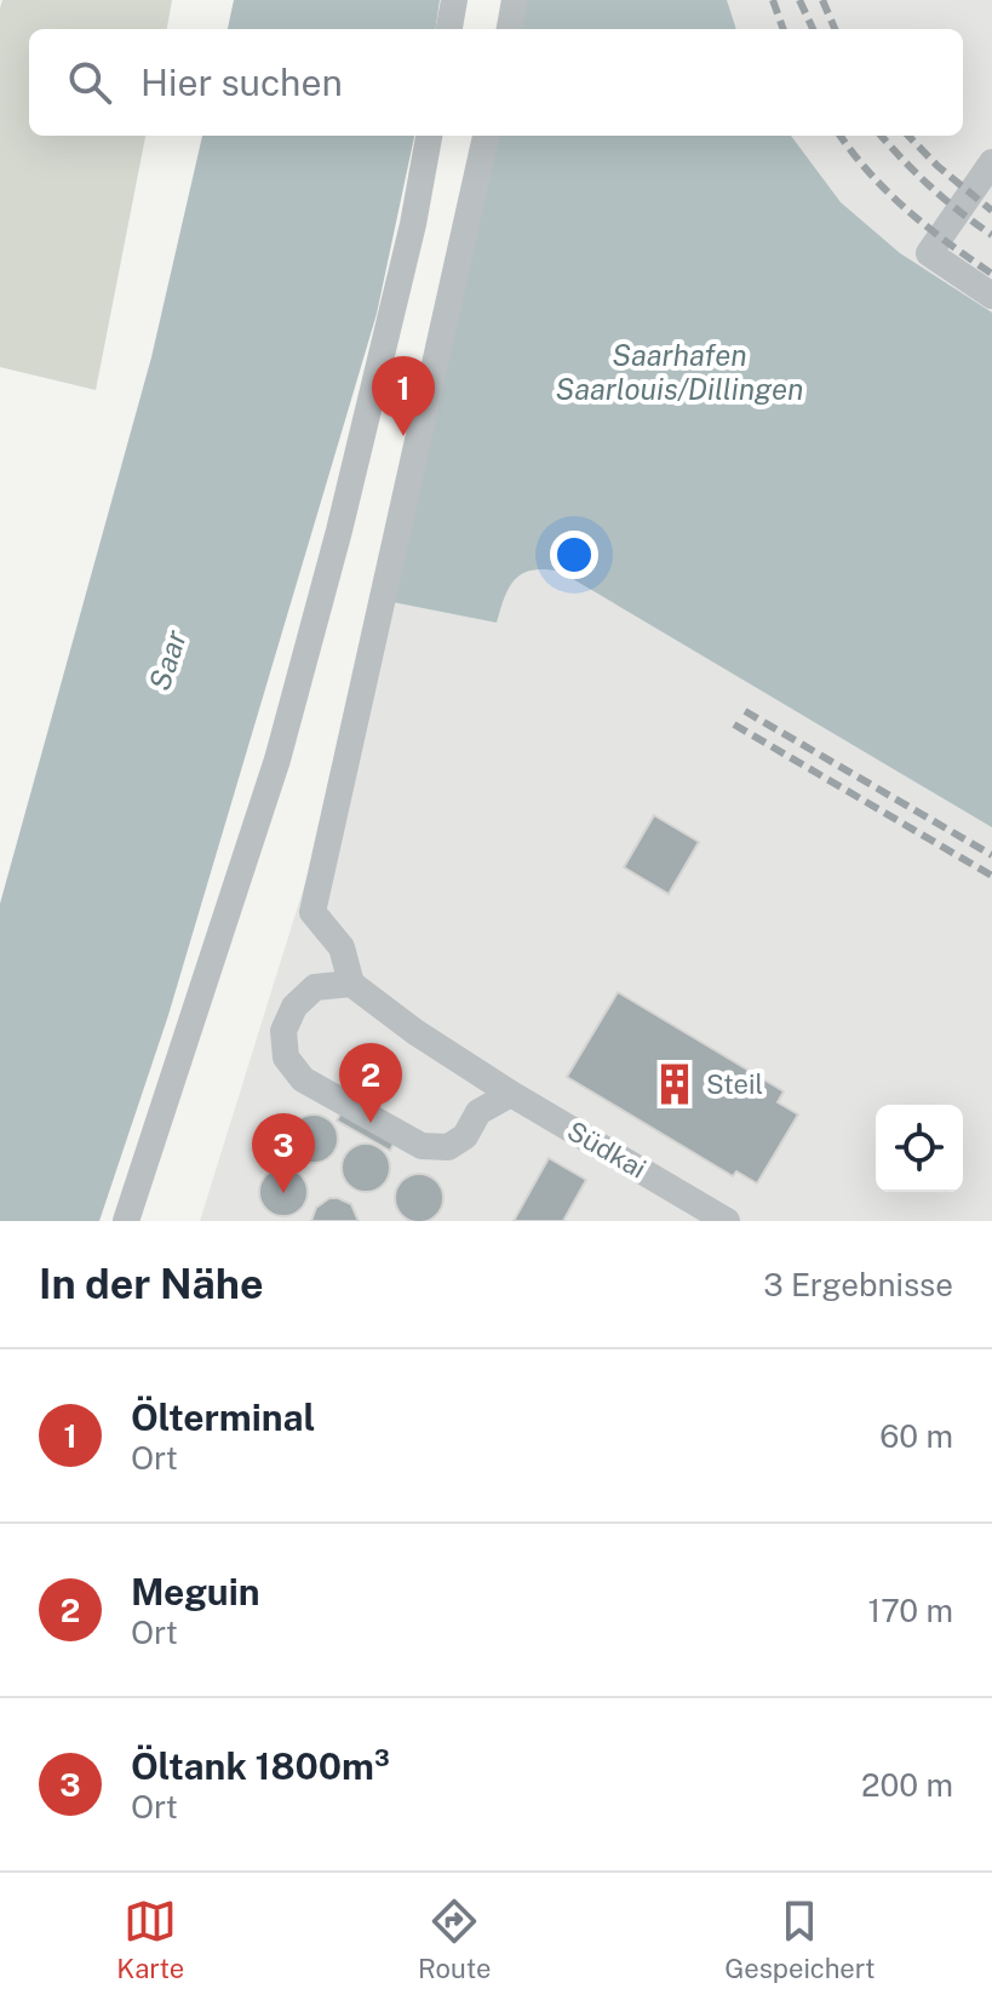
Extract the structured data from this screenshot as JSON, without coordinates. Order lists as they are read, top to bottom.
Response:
{
  "streets": {
    "lane": ["Südkai"]
  },
  "water": ["Saarhafen Saarlouis/Dillingen", "Saar"],
  "places": {
    "building": ["Steil"]
  },
  "page": {
    "search": "Hier suchen",
    "pins": ["1", "2", "3"],
    "heading": ["In der Nähe", "3 Ergebnisse"],
    "list": [
      {
        "mark": "1",
        "name": "Ölterminal",
        "note": "Ort",
        "value": "60 m"
      },
      {
        "mark": "2",
        "name": "Meguin",
        "note": "Ort",
        "value": "170 m"
      },
      {
        "mark": "3",
        "name": "Öltank 1800m³",
        "note": "Ort",
        "value": "200 m"
      }
    ],
    "nav": ["Karte", "Route", "Gespeichert"]
  }
}
